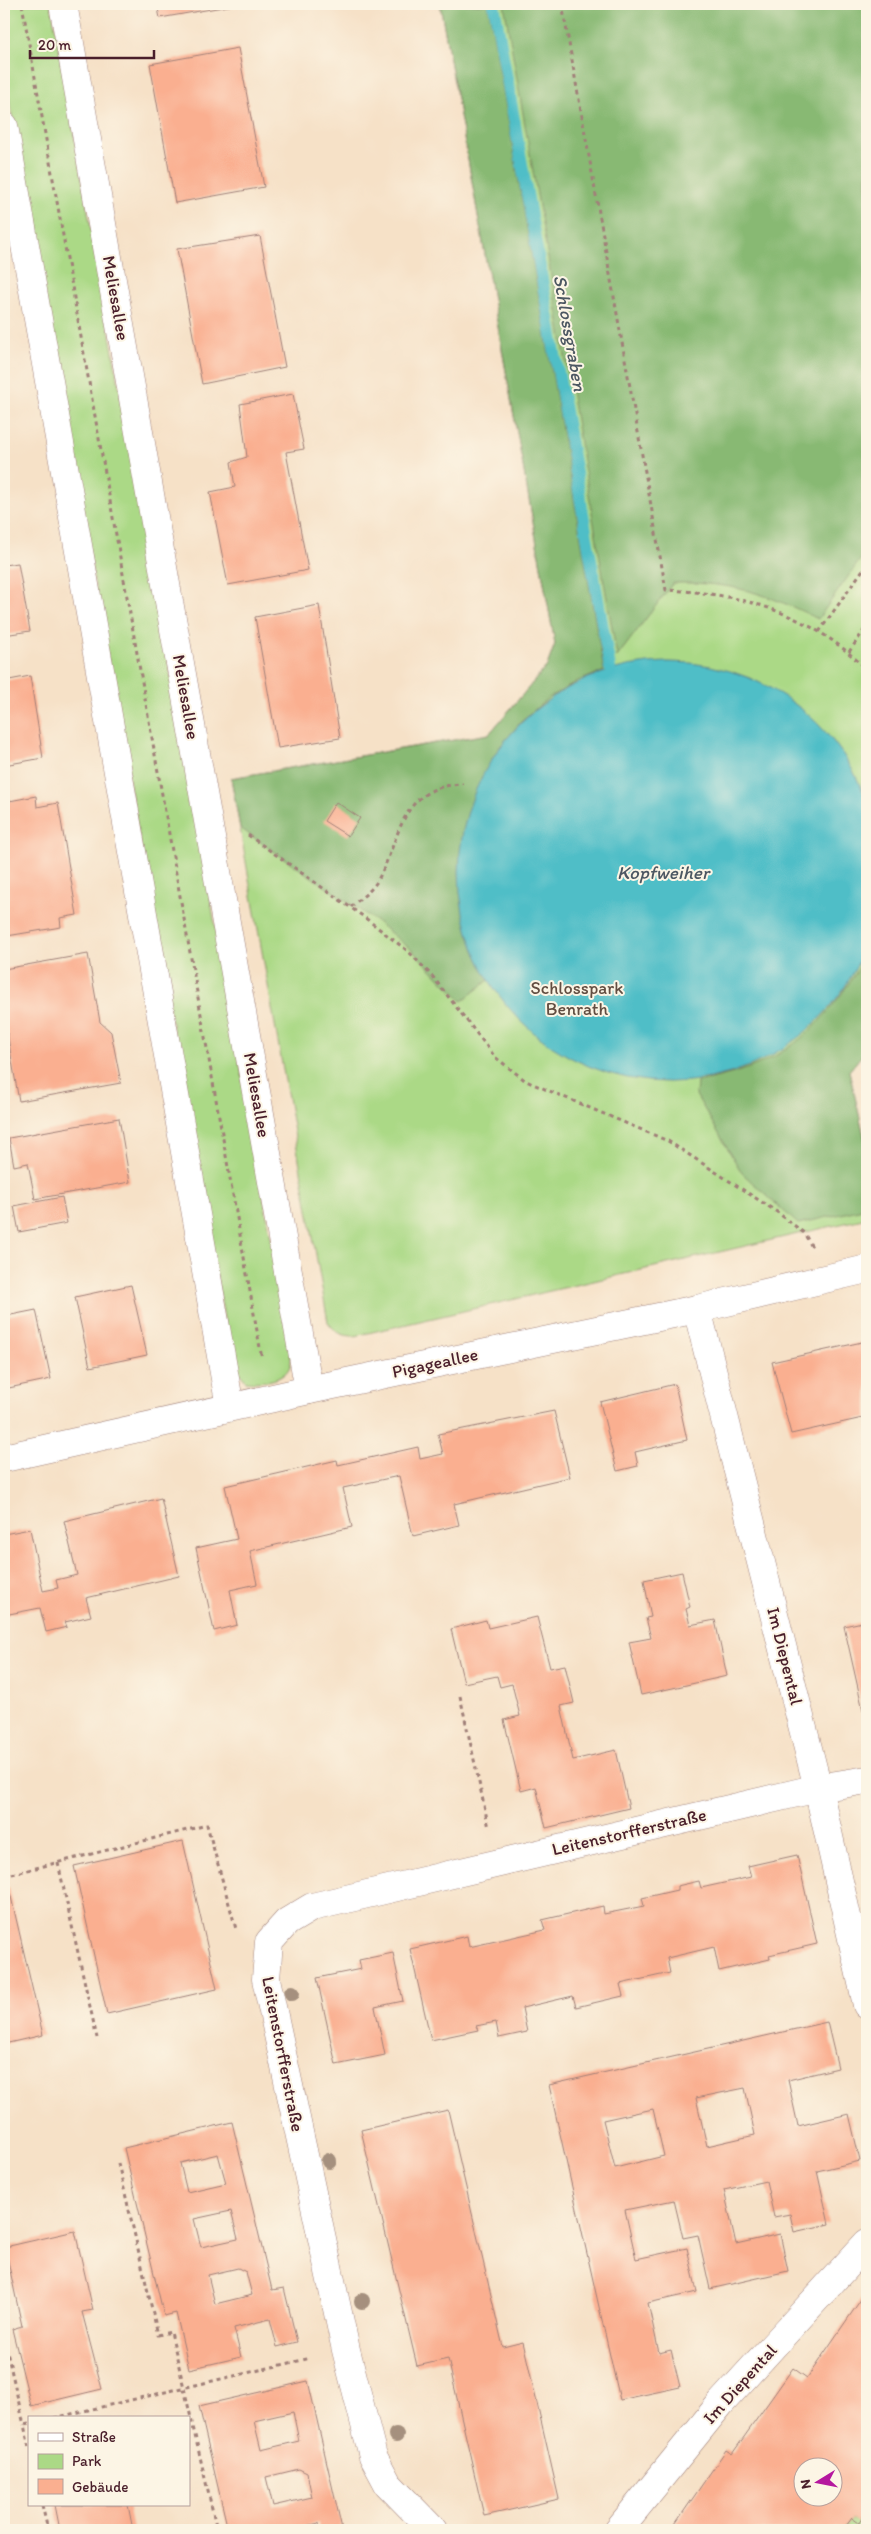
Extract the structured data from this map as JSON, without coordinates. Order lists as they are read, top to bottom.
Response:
{
  "streets": {
    "street": [
      "Meliesallee",
      "Pigageallee",
      "Im Diepental",
      "Leitenstorfferstraße"
    ]
  },
  "crossings": [
    ["Meliesallee", "Pigageallee"],
    ["Pigageallee", "Im Diepental"],
    ["Im Diepental", "Leitenstorfferstraße"]
  ],
  "water": ["Schlossgraben", "Kopfweiher"],
  "parks": ["Schlosspark Benrath"],
  "legend": ["Straße", "Park", "Gebäude"],
  "scale_bar": "20 m",
  "north": "left"
}
